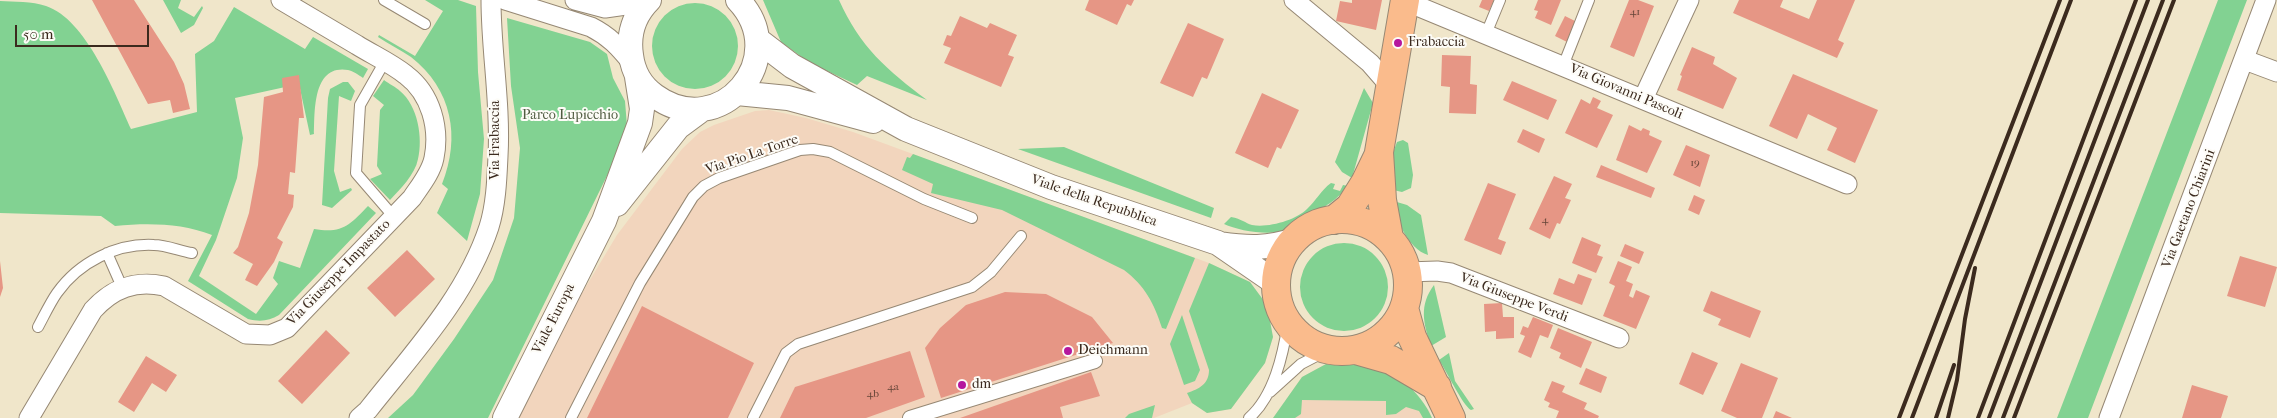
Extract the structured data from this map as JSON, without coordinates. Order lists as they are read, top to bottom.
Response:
{
  "streets": {
    "street": [
      "Via Giovanni Pascoli",
      "Via Frabaccia",
      "Viale della Repubblica",
      "Via Gaetano Chiarini",
      "Via Giuseppe Impastato",
      "Via Giuseppe Verdi",
      "Viale Europa"
    ],
    "lane": ["Via Pio La Torre"]
  },
  "parks": ["Parco Lupicchio"],
  "places": ["Frabaccia", "Deichmann", "dm"],
  "house_numbers": [
    "41",
    "19",
    "4",
    "4a",
    "4b"
  ],
  "scale_bar": "50 m"
}
